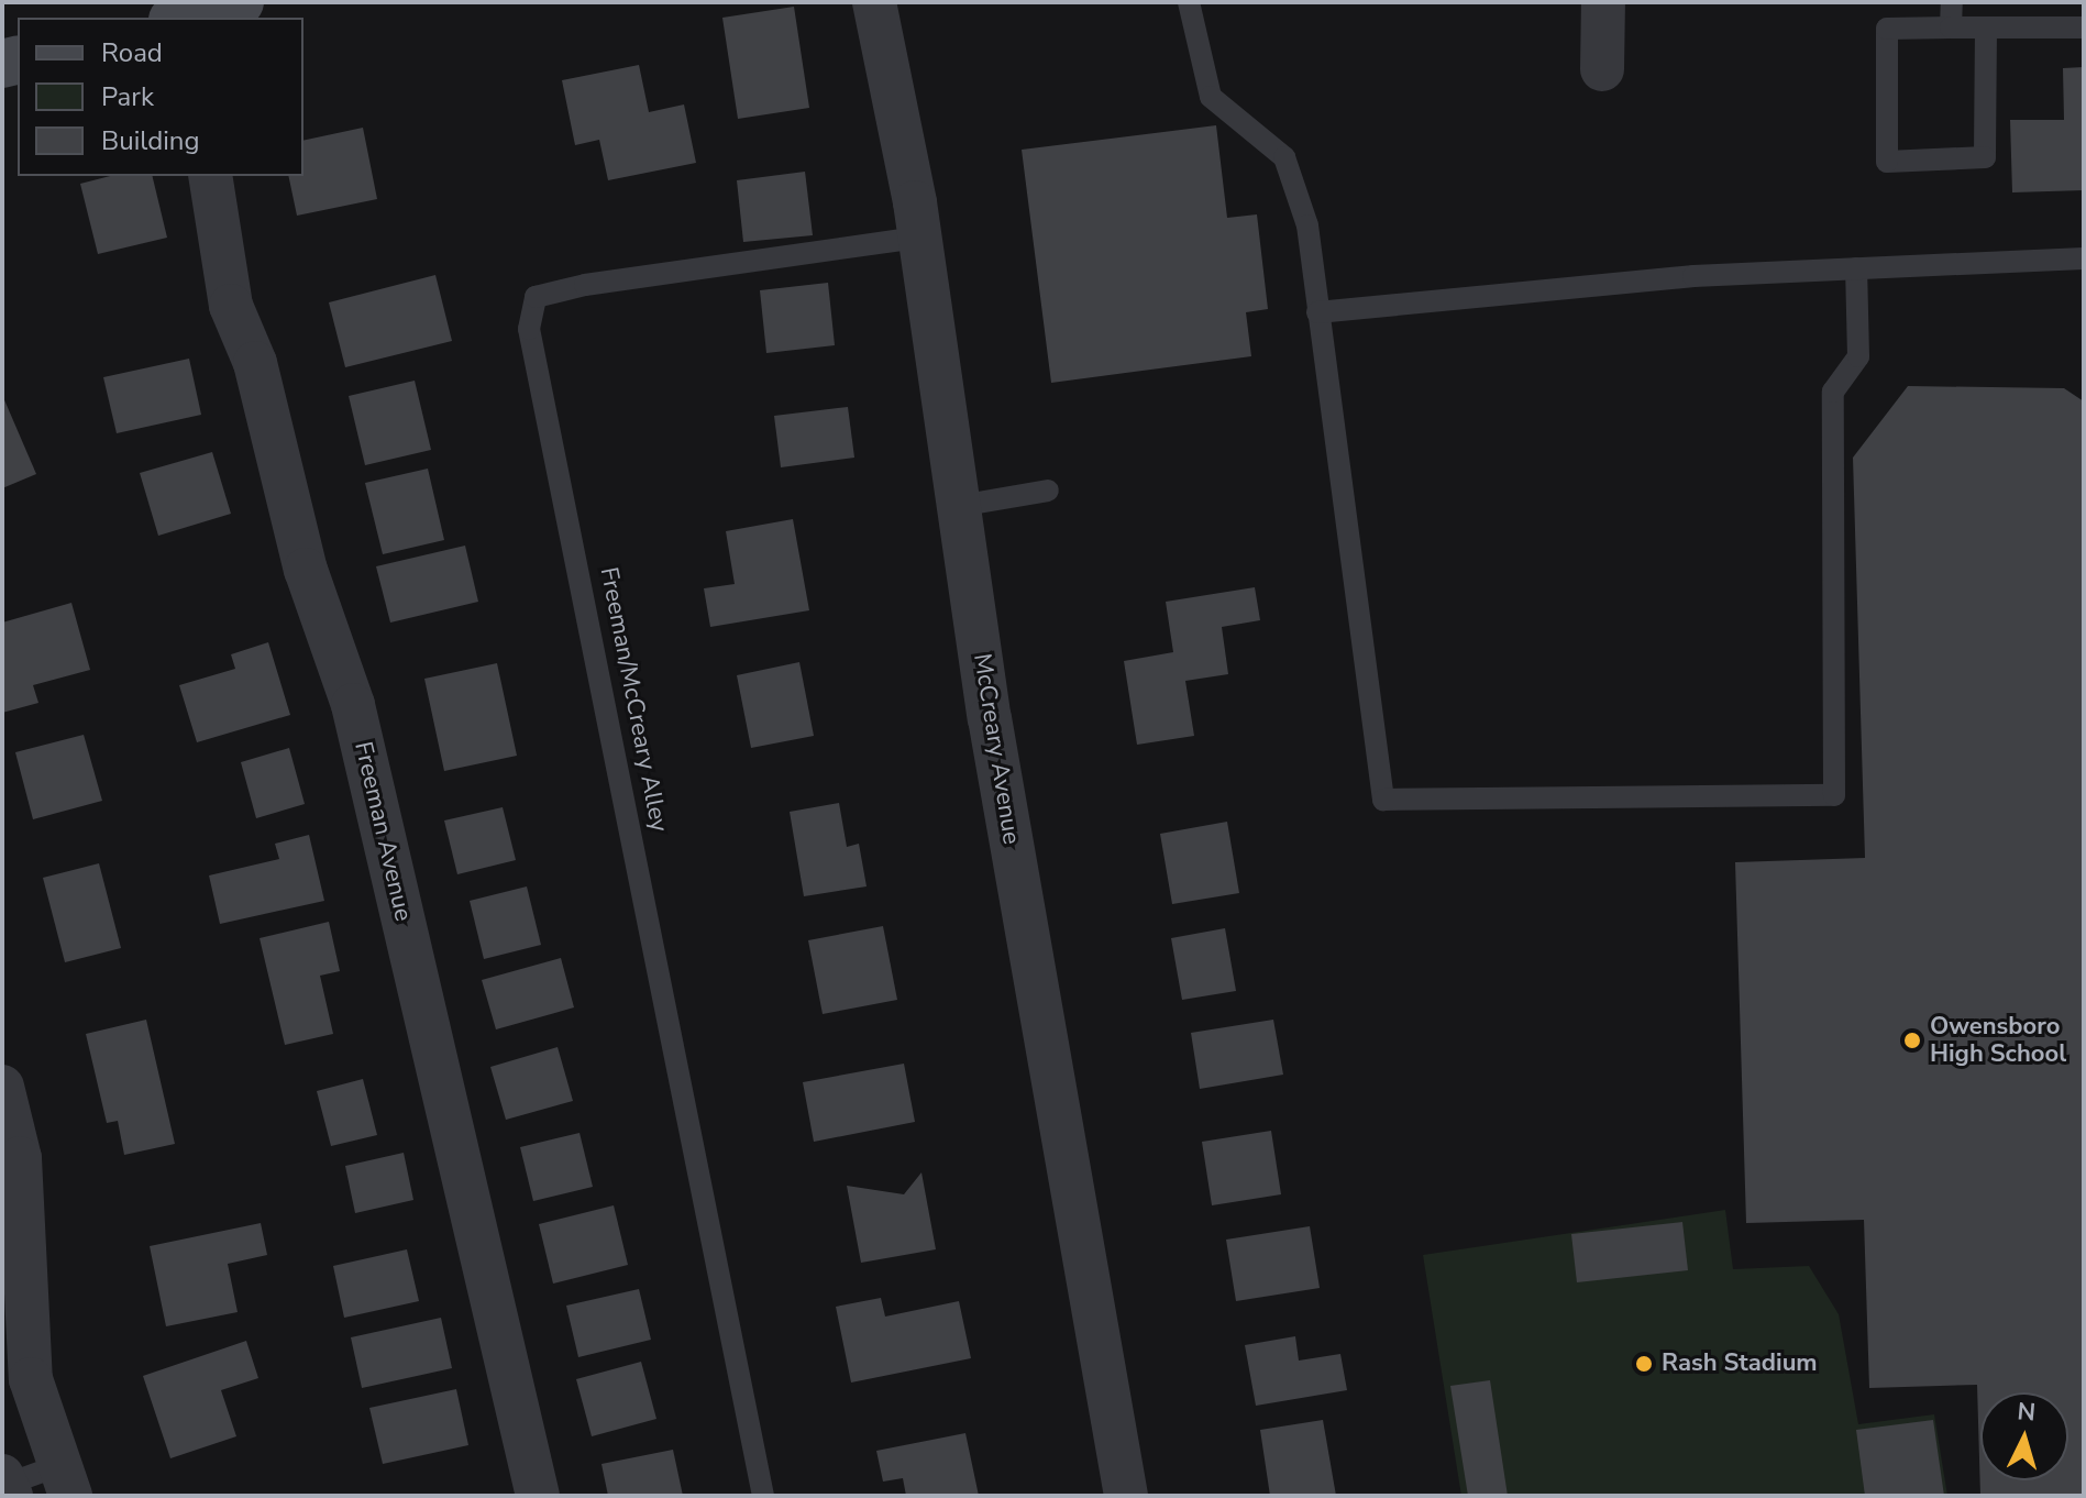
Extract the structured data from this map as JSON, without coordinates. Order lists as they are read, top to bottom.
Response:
{
  "streets": {
    "street": ["McCreary Avenue", "Freeman Avenue"],
    "lane": ["Freeman/McCreary Alley"]
  },
  "crossings": [
    ["Freeman/McCreary Alley", "McCreary Avenue"]
  ],
  "places": ["Owensboro High School", "Rash Stadium"],
  "legend": ["Road", "Park", "Building"],
  "north": "top"
}
